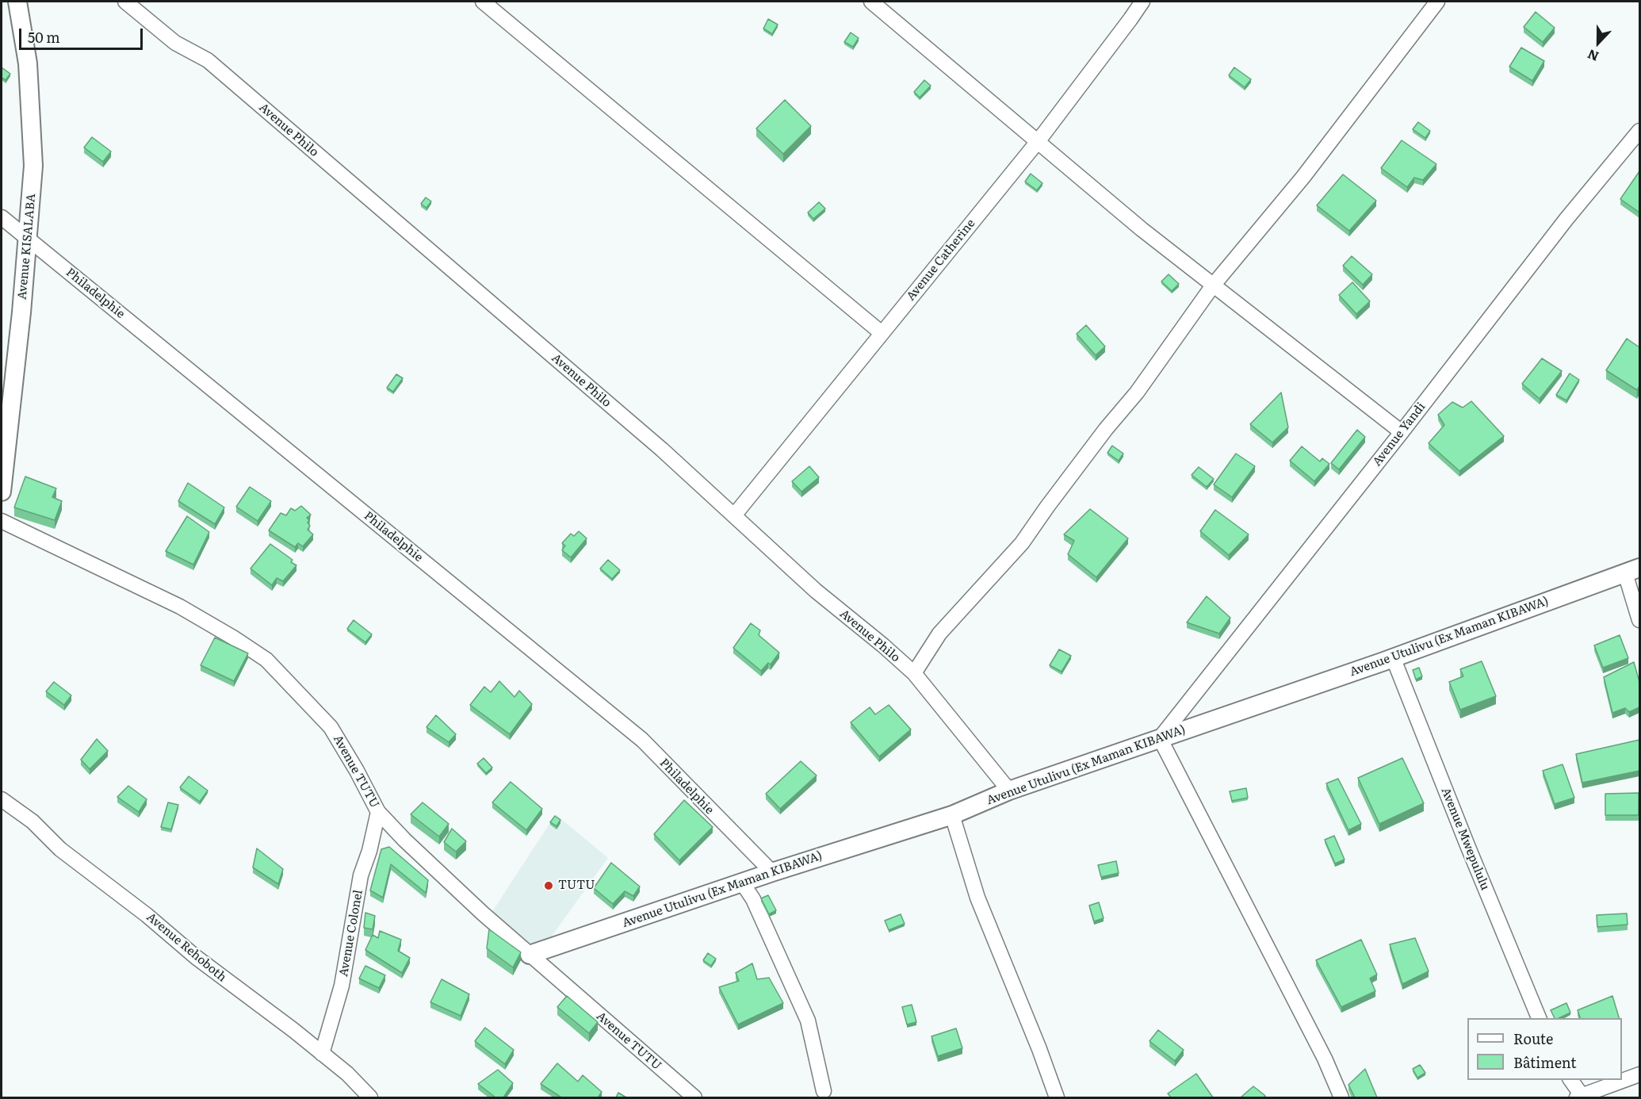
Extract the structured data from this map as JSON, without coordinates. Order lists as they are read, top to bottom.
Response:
{
  "streets": {
    "street": [
      "Avenue Philo",
      "Avenue KISALABA",
      "Avenue Catherine",
      "Philadelphie",
      "Avenue Yandi",
      "Avenue Utulivu (Ex Maman KIBAWA)",
      "Avenue TUTU",
      "Avenue Mwepululu",
      "Avenue Colonel",
      "Avenue Rehoboth"
    ]
  },
  "crossings": [
    ["Avenue Philo", "Avenue Catherine"],
    ["Avenue Philo", "Avenue Utulivu (Ex Maman KIBAWA)"],
    ["Avenue KISALABA", "Philadelphie"],
    ["Philadelphie", "Avenue Utulivu (Ex Maman KIBAWA)"],
    ["Avenue Yandi", "Avenue Utulivu (Ex Maman KIBAWA)"],
    ["Avenue Utulivu (Ex Maman KIBAWA)", "Avenue TUTU"],
    ["Avenue Utulivu (Ex Maman KIBAWA)", "Avenue Mwepululu"],
    ["Avenue TUTU", "Avenue Colonel"],
    ["Avenue Colonel", "Avenue Rehoboth"]
  ],
  "places": ["TUTU"],
  "legend": ["Route", "Bâtiment"],
  "scale_bar": "50 m",
  "north": "bottom"
}
